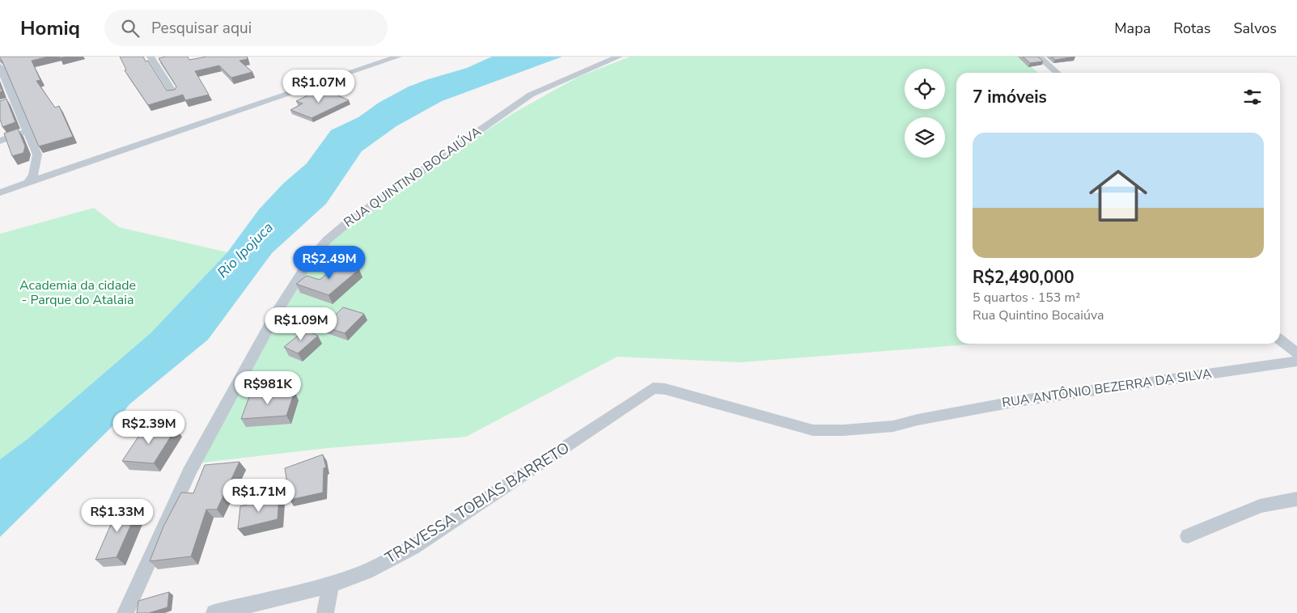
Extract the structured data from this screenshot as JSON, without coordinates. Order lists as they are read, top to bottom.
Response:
{
  "streets": {
    "street": ["RUA QUINTINO BOCAIÚVA", "RUA ANTÔNIO BEZERRA DA SILVA", "TRAVESSA TOBIAS BARRETO"]
  },
  "crossings": [
    ["RUA ANTÔNIO BEZERRA DA SILVA", "TRAVESSA TOBIAS BARRETO"]
  ],
  "water": ["Rio Ipojuca"],
  "parks": ["Academia da cidade - Parque do Atalaia"],
  "page": {
    "header": "Homiq",
    "search": "Pesquisar aqui",
    "nav": ["Mapa", "Rotas", "Salvos"],
    "price": [
      "R$1.07M",
      "R$2.49M",
      "R$1.09M",
      "R$981K",
      "R$2.39M",
      "R$1.71M",
      "R$1.33M"
    ],
    "heading": "7 imóveis",
    "list": [
      {
        "name": "R$2,490,000",
        "note": "5 quartos · 153 m² · Rua Quintino Bocaiúva"
      }
    ]
  }
}
